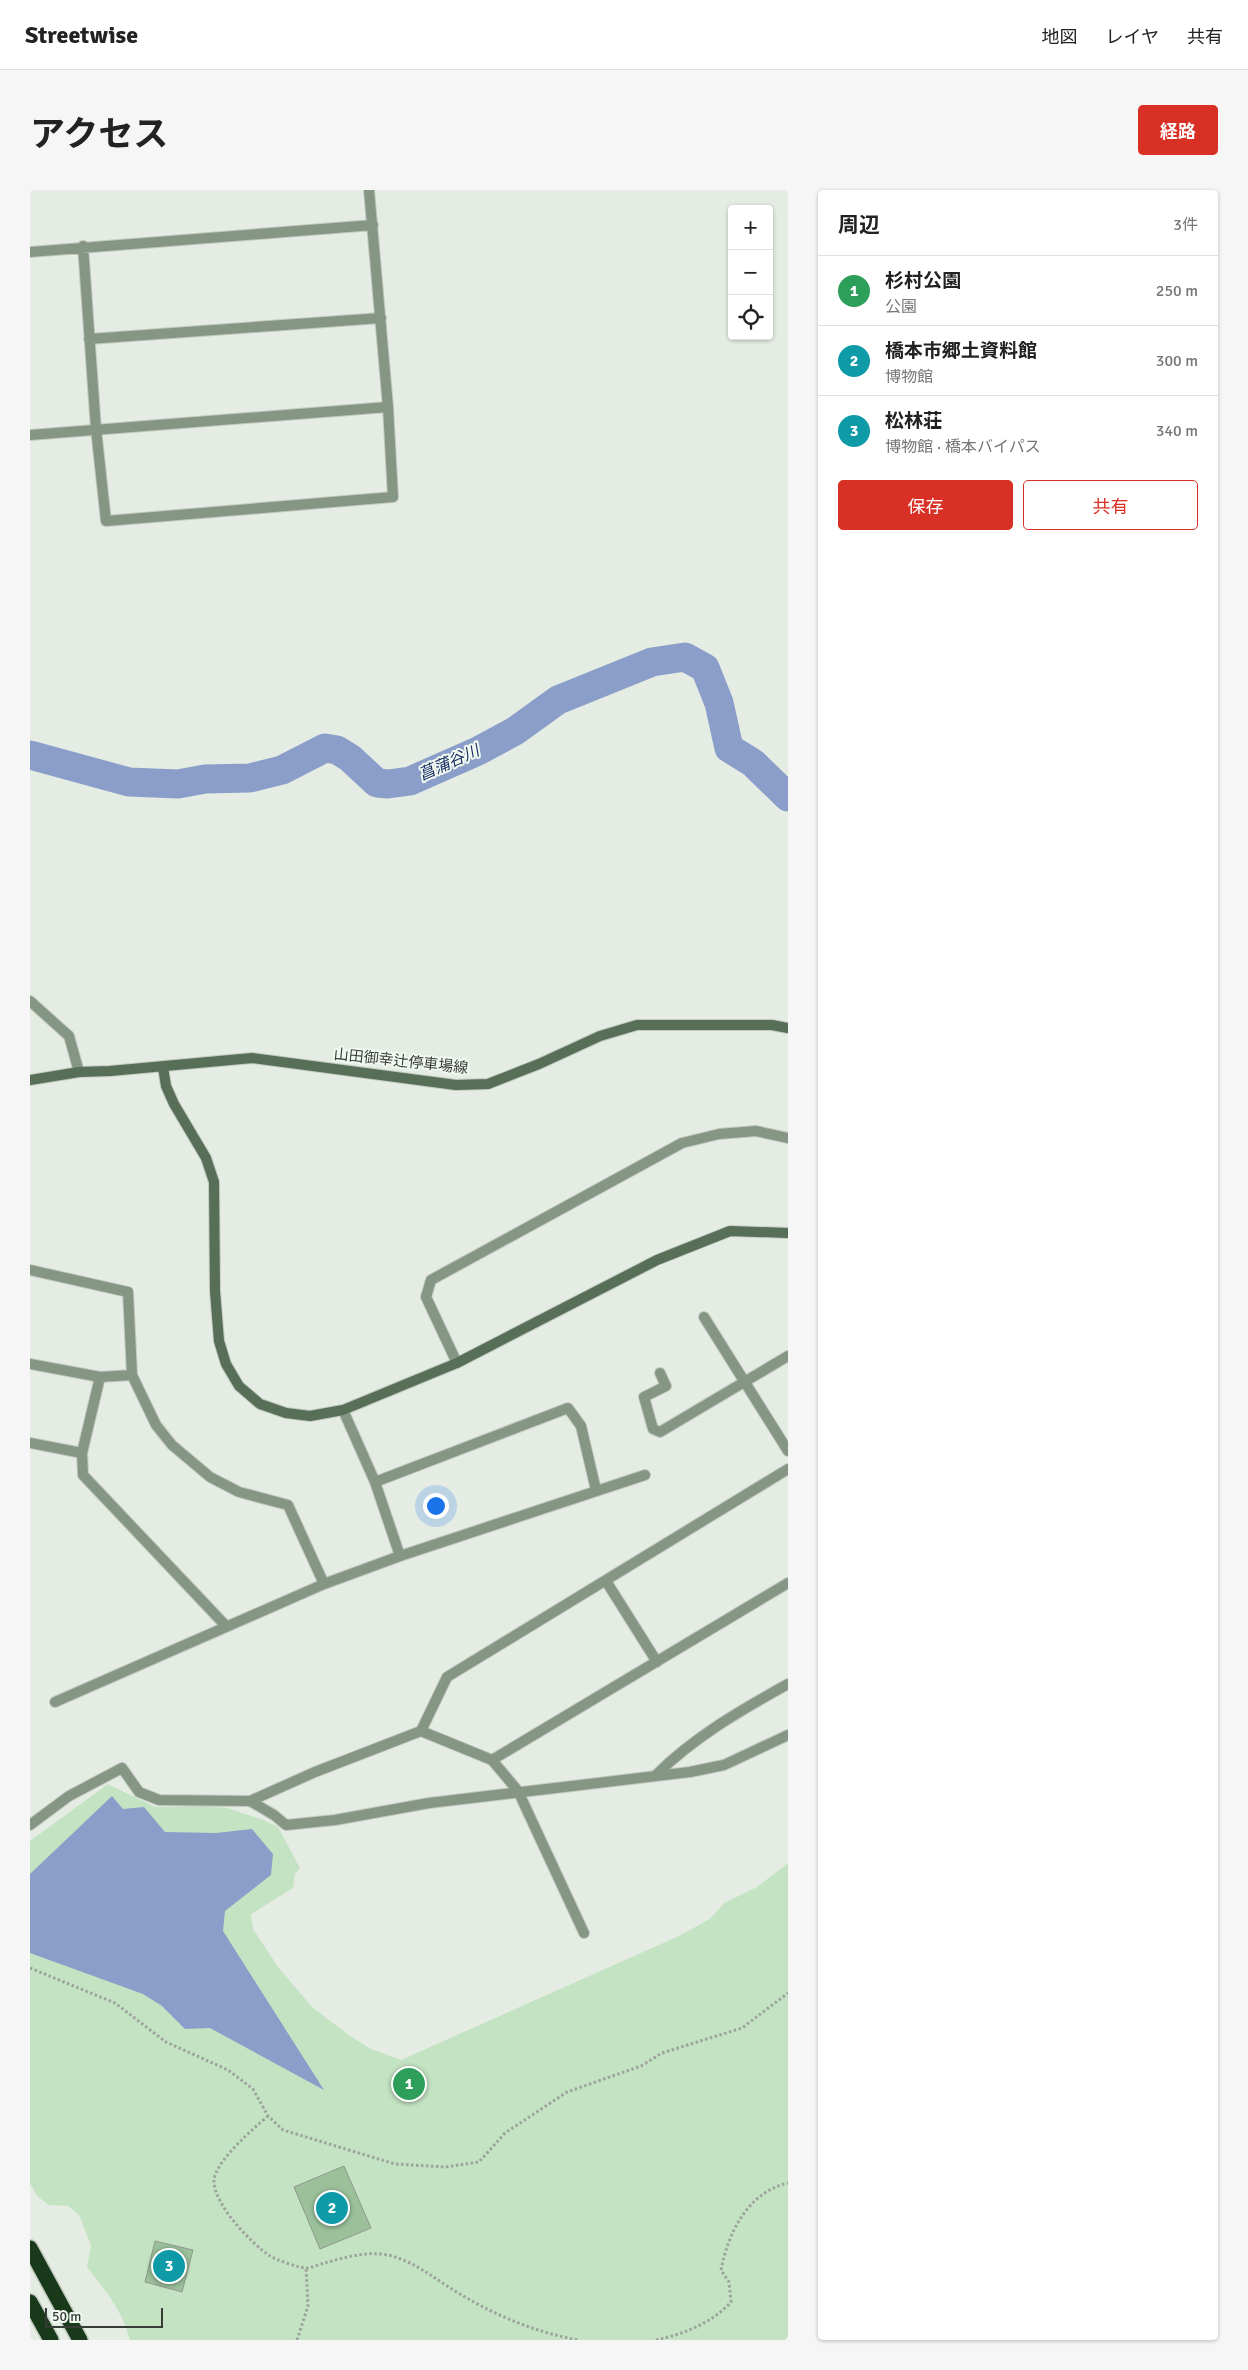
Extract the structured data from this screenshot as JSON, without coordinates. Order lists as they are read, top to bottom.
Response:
{
  "streets": {
    "street": ["山田御幸辻停車場線"]
  },
  "water": ["菖蒲谷川"],
  "scale_bar": "50 m",
  "page": {
    "header": "Streetwise",
    "nav": ["地図", "レイヤ", "共有"],
    "title": "アクセス",
    "buttons": [
      "経路",
      ["保存", "共有"]
    ],
    "heading": ["周辺", "3件"],
    "map_buttons": ["+", "−"],
    "list": [
      {
        "mark": "1",
        "name": "杉村公園",
        "note": "公園",
        "value": "250 m"
      },
      {
        "mark": "2",
        "name": "橋本市郷土資料館",
        "note": "博物館",
        "value": "300 m"
      },
      {
        "mark": "3",
        "name": "松林荘",
        "note": "博物館 · 橋本バイパス",
        "value": "340 m"
      }
    ],
    "pins": ["1", "2", "3"],
    "scale": "50 m"
  }
}
